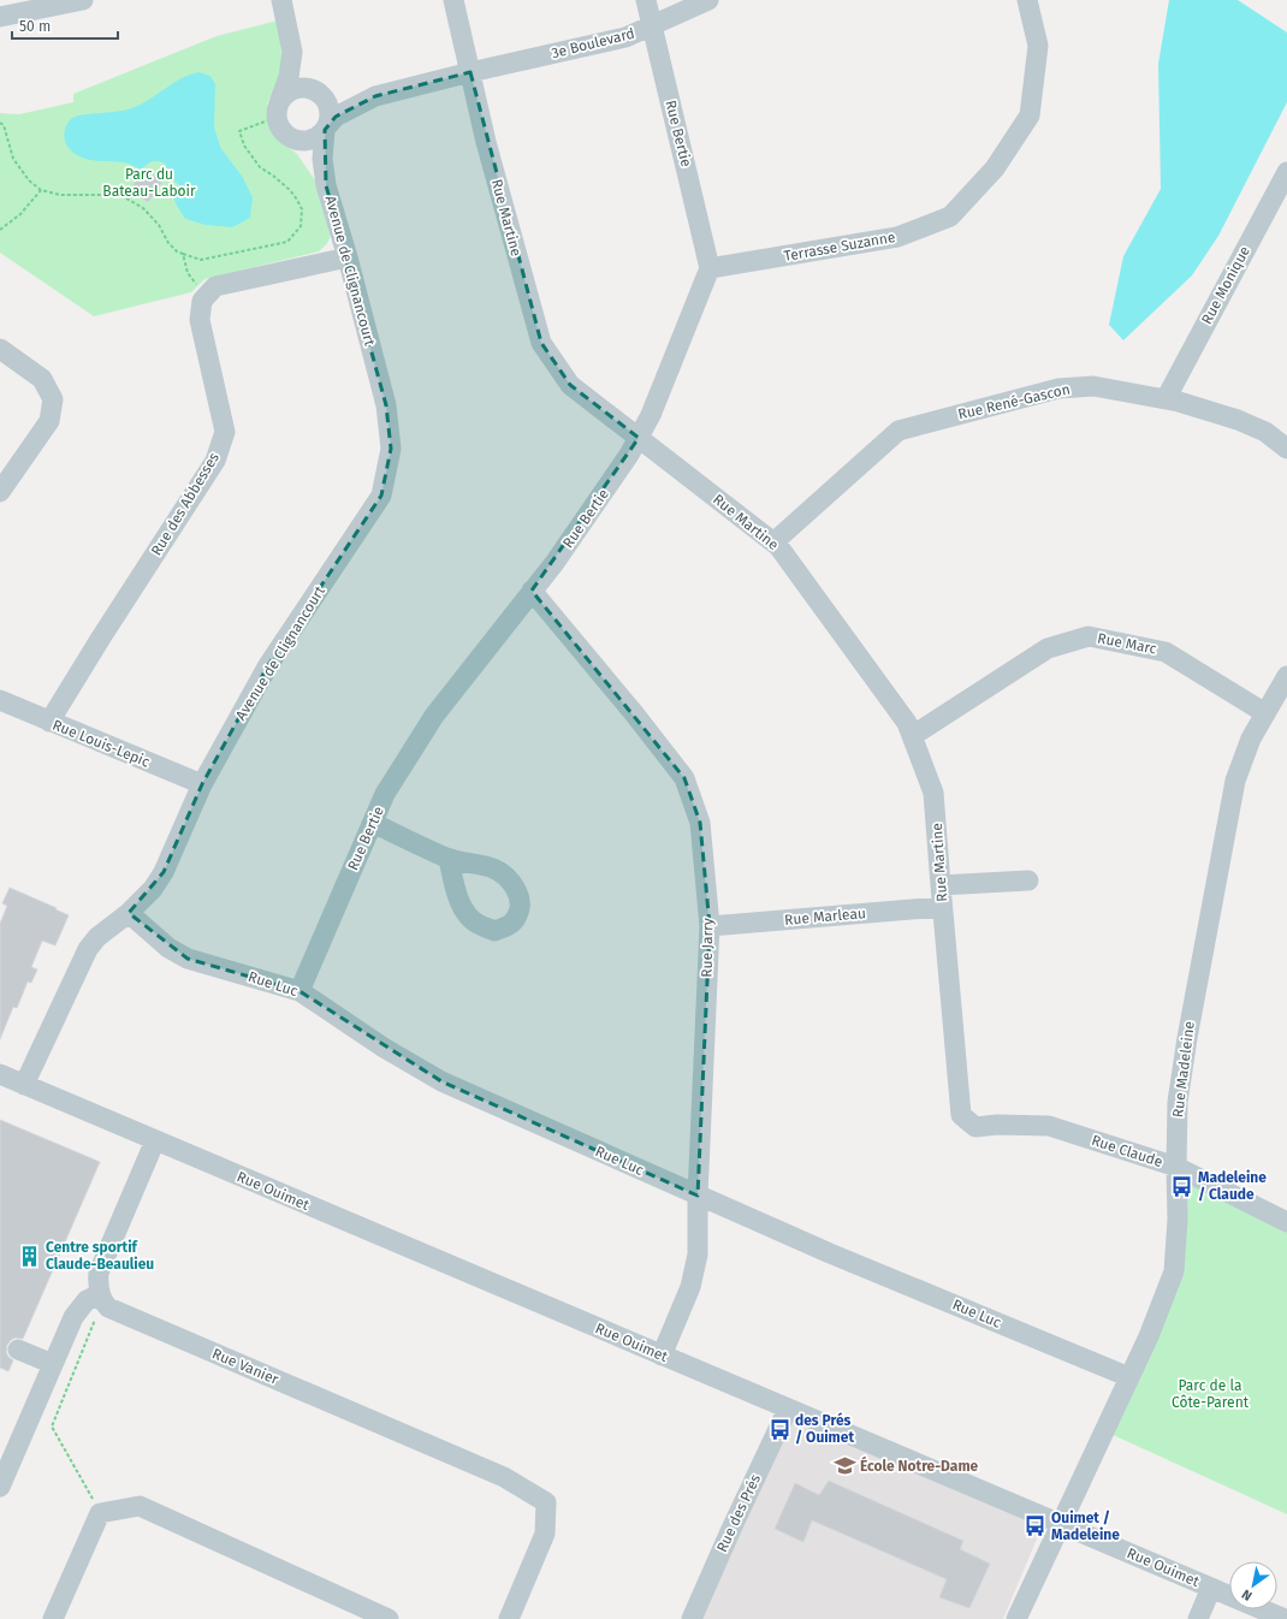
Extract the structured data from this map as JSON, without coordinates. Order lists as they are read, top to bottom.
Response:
{
  "streets": {
    "street": [
      "3e Boulevard",
      "Rue Bertie",
      "Rue Martine",
      "Terrasse Suzanne",
      "Avenue de Clignancourt",
      "Rue Monique",
      "Rue René-Gascon",
      "Rue des Abbesses",
      "Rue Marc",
      "Rue Louis-Lepic",
      "Rue Marleau",
      "Rue Jarry",
      "Rue Luc",
      "Rue Madeleine",
      "Rue Claude",
      "Rue Ouimet",
      "Rue Vanier",
      "Rue des Prés"
    ]
  },
  "crossings": [
    ["3e Boulevard", "Rue Bertie"],
    ["3e Boulevard", "Rue Martine"],
    ["Rue Bertie", "Rue Martine"],
    ["Rue Bertie", "Terrasse Suzanne"],
    ["Rue Bertie", "Rue Jarry"],
    ["Rue Bertie", "Rue Luc"],
    ["Rue Martine", "Rue René-Gascon"],
    ["Rue Martine", "Rue Marc"],
    ["Rue Martine", "Rue Marleau"],
    ["Rue Martine", "Rue Claude"],
    ["Avenue de Clignancourt", "Rue des Abbesses"],
    ["Avenue de Clignancourt", "Rue Louis-Lepic"],
    ["Avenue de Clignancourt", "Rue Luc"],
    ["Avenue de Clignancourt", "Rue Ouimet"],
    ["Rue Monique", "Rue René-Gascon"],
    ["Rue des Abbesses", "Rue Louis-Lepic"],
    ["Rue Marc", "Rue Madeleine"],
    ["Rue Marleau", "Rue Jarry"],
    ["Rue Jarry", "Rue Luc"],
    ["Rue Jarry", "Rue Ouimet"],
    ["Rue Luc", "Rue Madeleine"],
    ["Rue Madeleine", "Rue Claude"],
    ["Rue Madeleine", "Rue Ouimet"],
    ["Rue Ouimet", "Rue des Prés"]
  ],
  "parks": ["Parc du Bateau-Laboir", "Parc de la Côte-Parent"],
  "places": {
    "bus stop": ["Madeleine / Claude", "des Prés / Ouimet", "Ouimet / Madeleine"],
    "building": ["Centre sportif Claude-Beaulieu"],
    "school or university": ["École Notre-Dame"]
  },
  "scale_bar": "50 m",
  "north": "bottom left"
}
